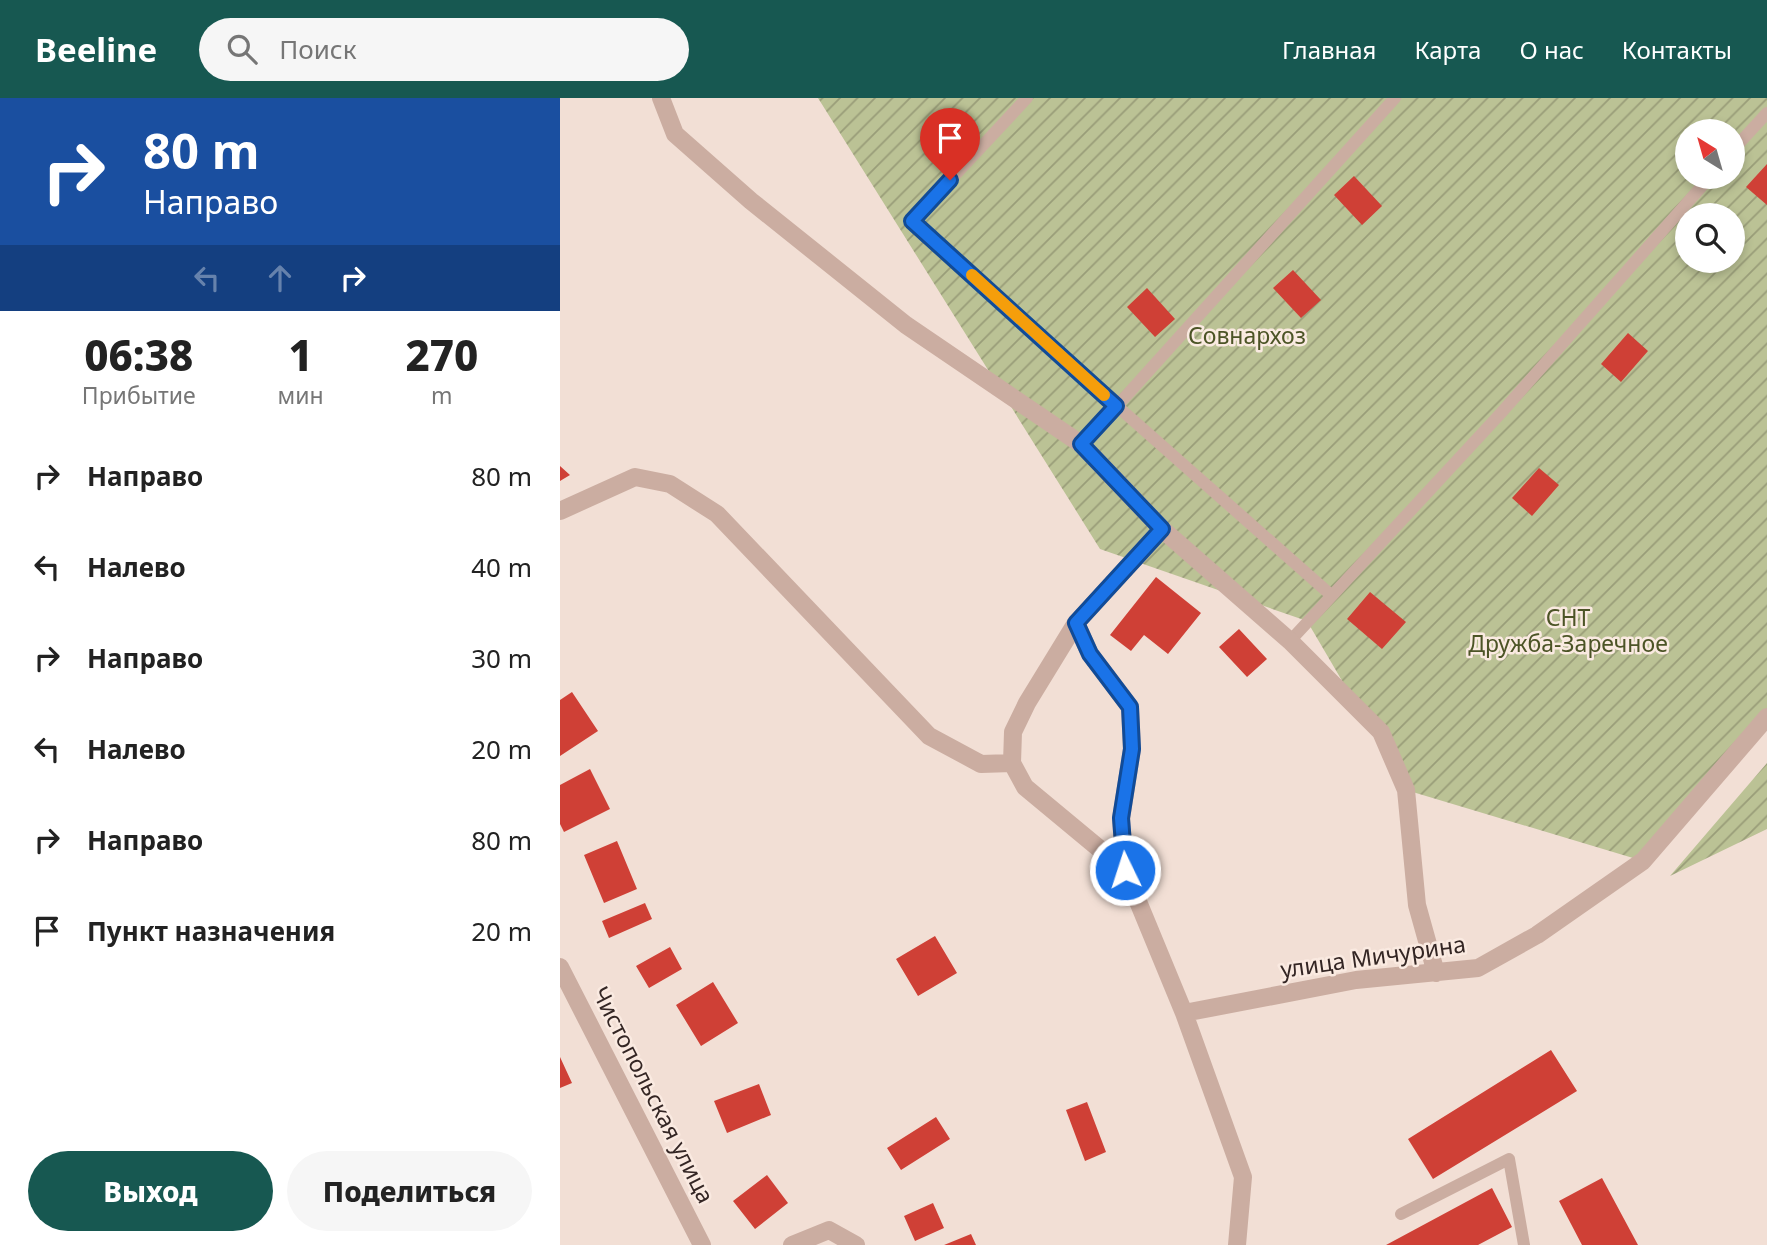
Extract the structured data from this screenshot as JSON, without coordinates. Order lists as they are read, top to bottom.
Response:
{
  "streets": {
    "street": ["улица Мичурина", "Чистопольская улица"]
  },
  "parks": ["Совнархоз", "СНТ Дружба-Заречное"],
  "north": "top left",
  "page": {
    "header": "Beeline",
    "search": "Поиск",
    "nav": [
      "Главная",
      "Карта",
      "О нас",
      "Контакты"
    ],
    "turn": ["80 m", "Направо"],
    "eta": [
      "06:38",
      "Прибытие",
      "1",
      "мин",
      "270",
      "m"
    ],
    "list": [
      {
        "name": "Направо",
        "value": "80 m"
      },
      {
        "name": "Налево",
        "value": "40 m"
      },
      {
        "name": "Направо",
        "value": "30 m"
      },
      {
        "name": "Налево",
        "value": "20 m"
      },
      {
        "name": "Направо",
        "value": "80 m"
      },
      {
        "name": "Пункт назначения",
        "value": "20 m"
      }
    ],
    "buttons": ["Выход", "Поделиться"]
  }
}
